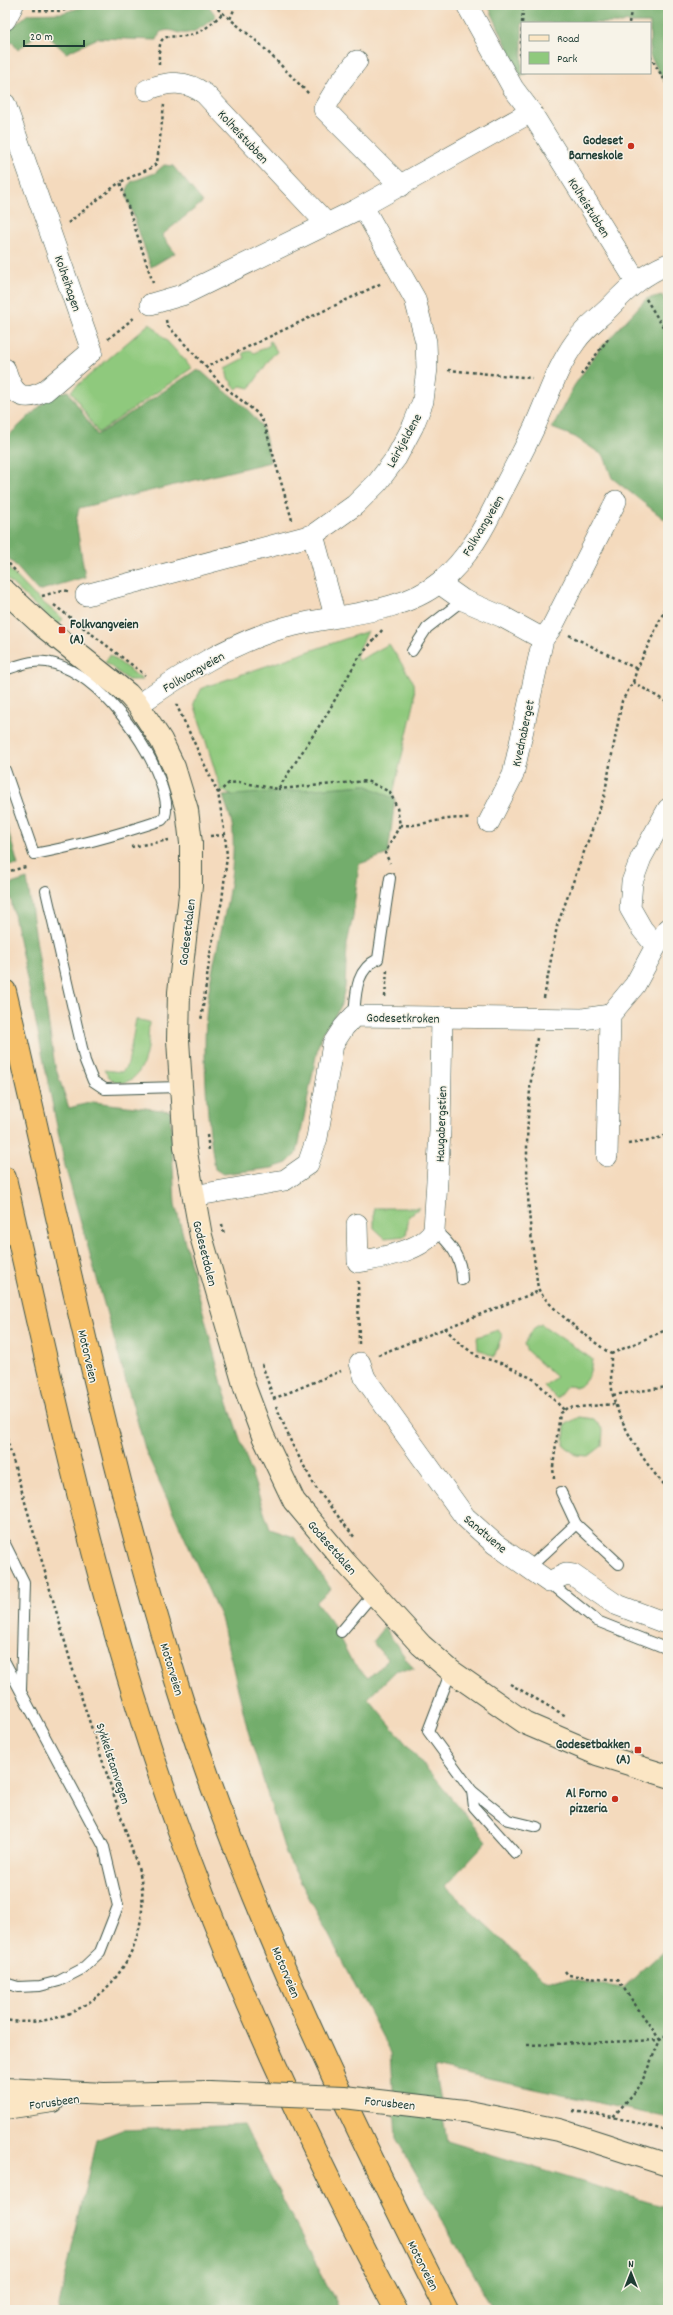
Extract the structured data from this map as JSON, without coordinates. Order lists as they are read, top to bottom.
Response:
{
  "streets": {
    "highway": ["Motorveien"],
    "main road": ["Godesetdalen", "Forusbeen"],
    "street": [
      "Kolheistubben",
      "Kolheihagen",
      "Leirkjeldene",
      "Folkvangveien",
      "Kvednaberget",
      "Godesetkroken",
      "Haugabergstien",
      "Sandtuene"
    ],
    "path": ["Sykkelstamvegen"]
  },
  "crossings": [
    ["Kolheistubben", "Folkvangveien"],
    ["Folkvangveien", "Godesetdalen"],
    ["Godesetdalen", "Godesetkroken"],
    ["Godesetkroken", "Haugabergstien"]
  ],
  "places": {
    "other": ["Godeset Barneskole", "Al Forno pizzeria"],
    "transit": ["Folkvangveien (A)", "Godesetbakken (A)"]
  },
  "legend": ["Road", "Park"],
  "scale_bar": "20 m",
  "north": "top"
}
